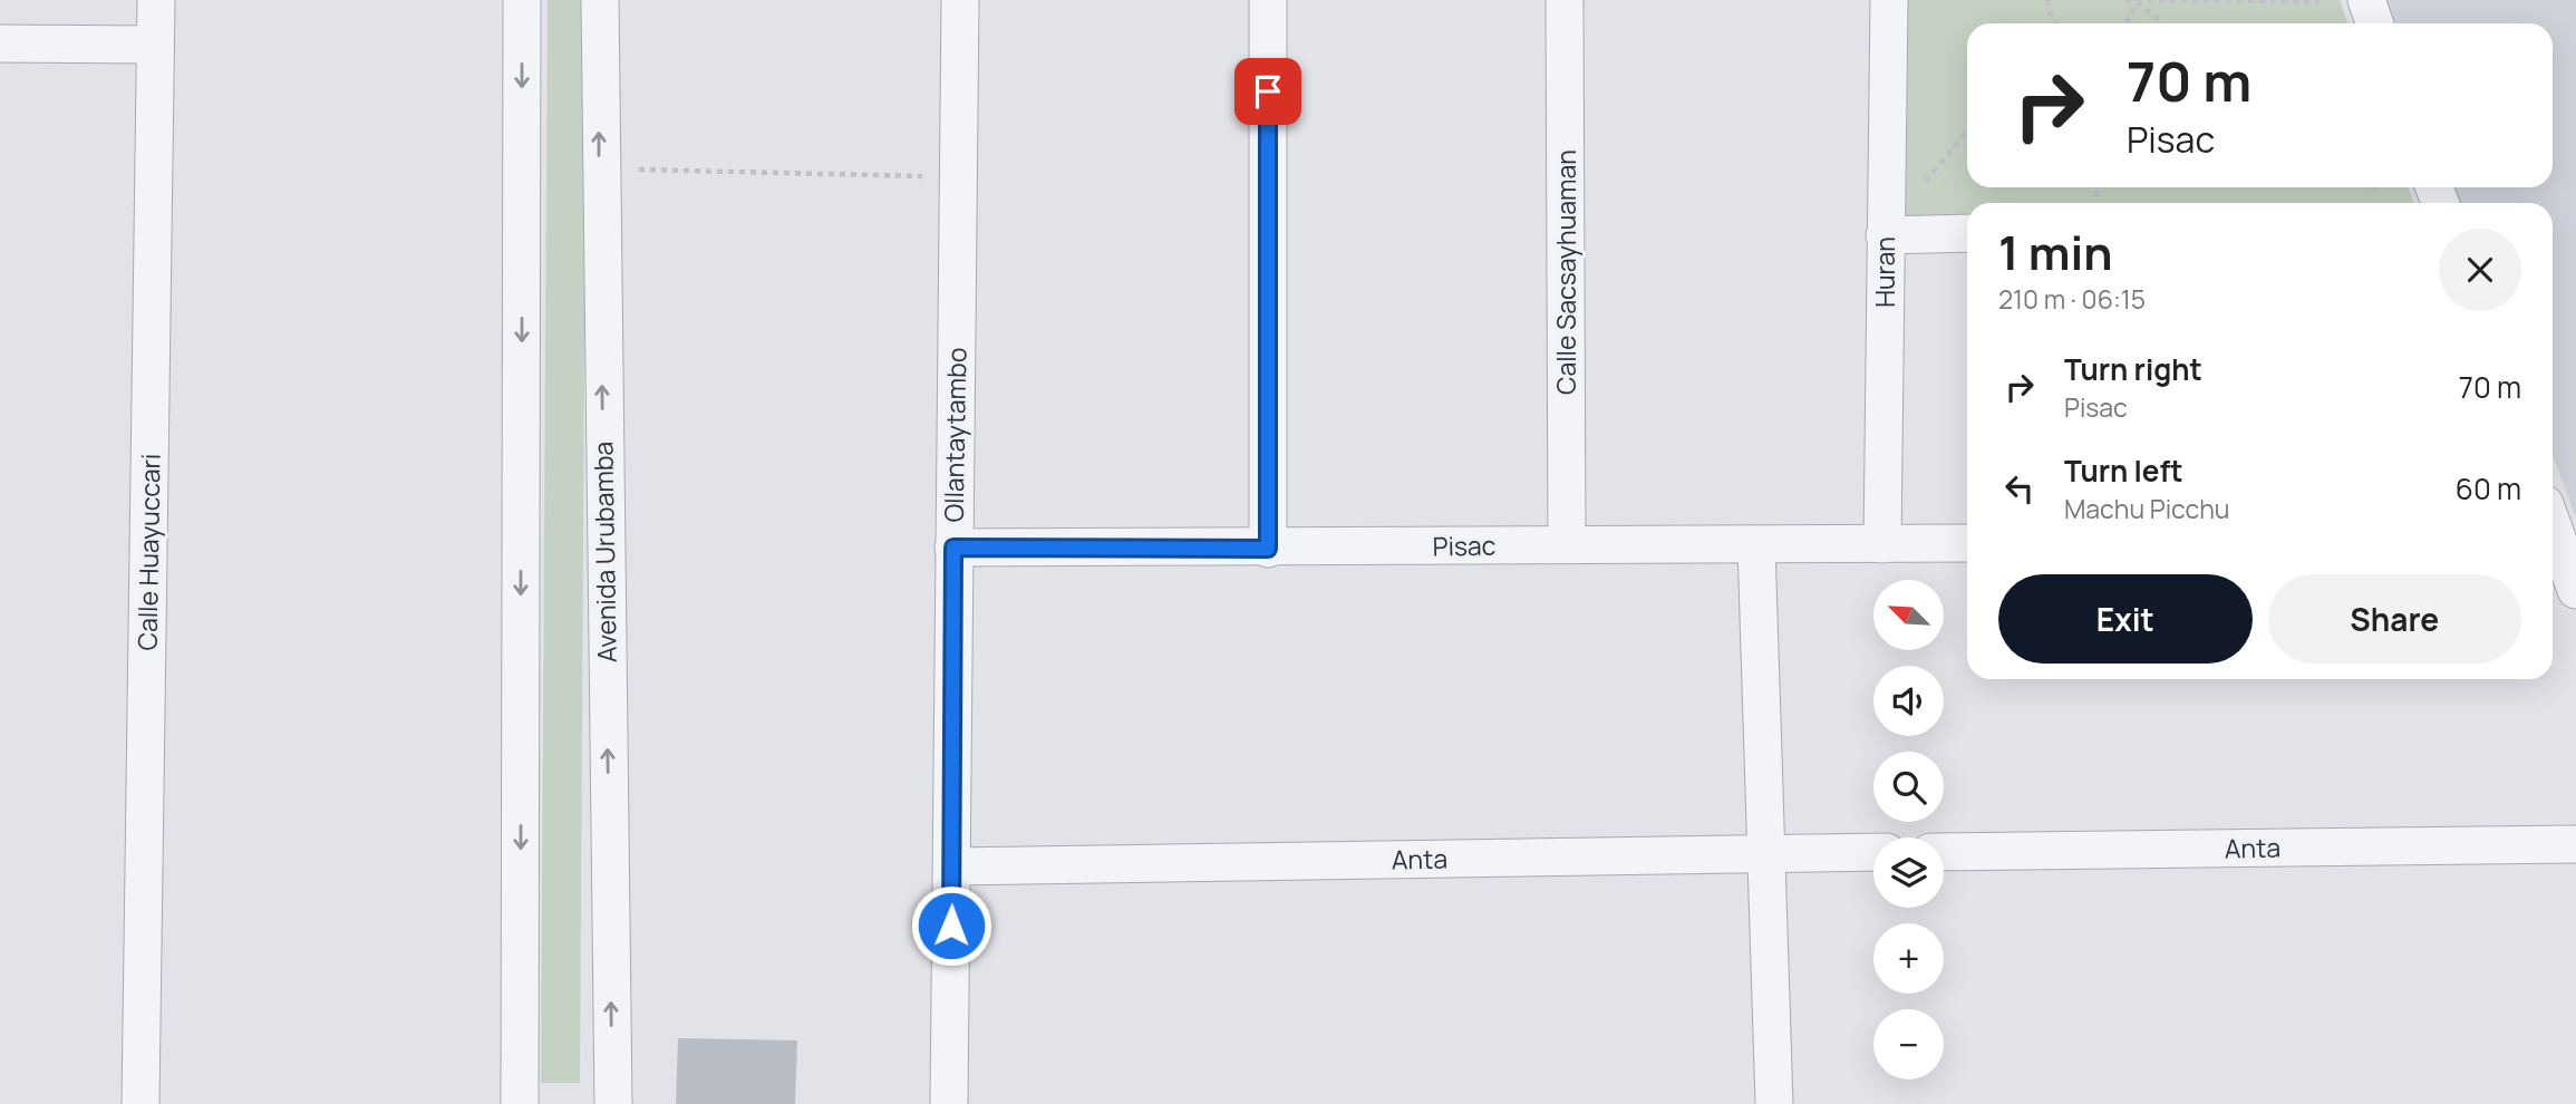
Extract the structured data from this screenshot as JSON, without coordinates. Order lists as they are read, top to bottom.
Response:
{
  "streets": {
    "street": [
      "Calle Sacsayhuaman",
      "Huran",
      "Ollantaytambo",
      "Pisac",
      "Calle Huayuccari",
      "Avenida Urubamba",
      "Anta"
    ]
  },
  "crossings": [
    ["Calle Sacsayhuaman", "Pisac"],
    ["Huran", "Pisac"],
    ["Ollantaytambo", "Pisac"],
    ["Ollantaytambo", "Anta"]
  ],
  "north": "top left",
  "page": {
    "turn": ["70 m", "Pisac"],
    "heading": ["1 min", "210 m · 06:15"],
    "list": [
      {
        "name": "Turn right",
        "note": "Pisac",
        "value": "70 m"
      },
      {
        "name": "Turn left",
        "note": "Machu Picchu",
        "value": "60 m"
      }
    ],
    "buttons": ["Exit", "Share"],
    "map_buttons": ["+", "−"]
  }
}
